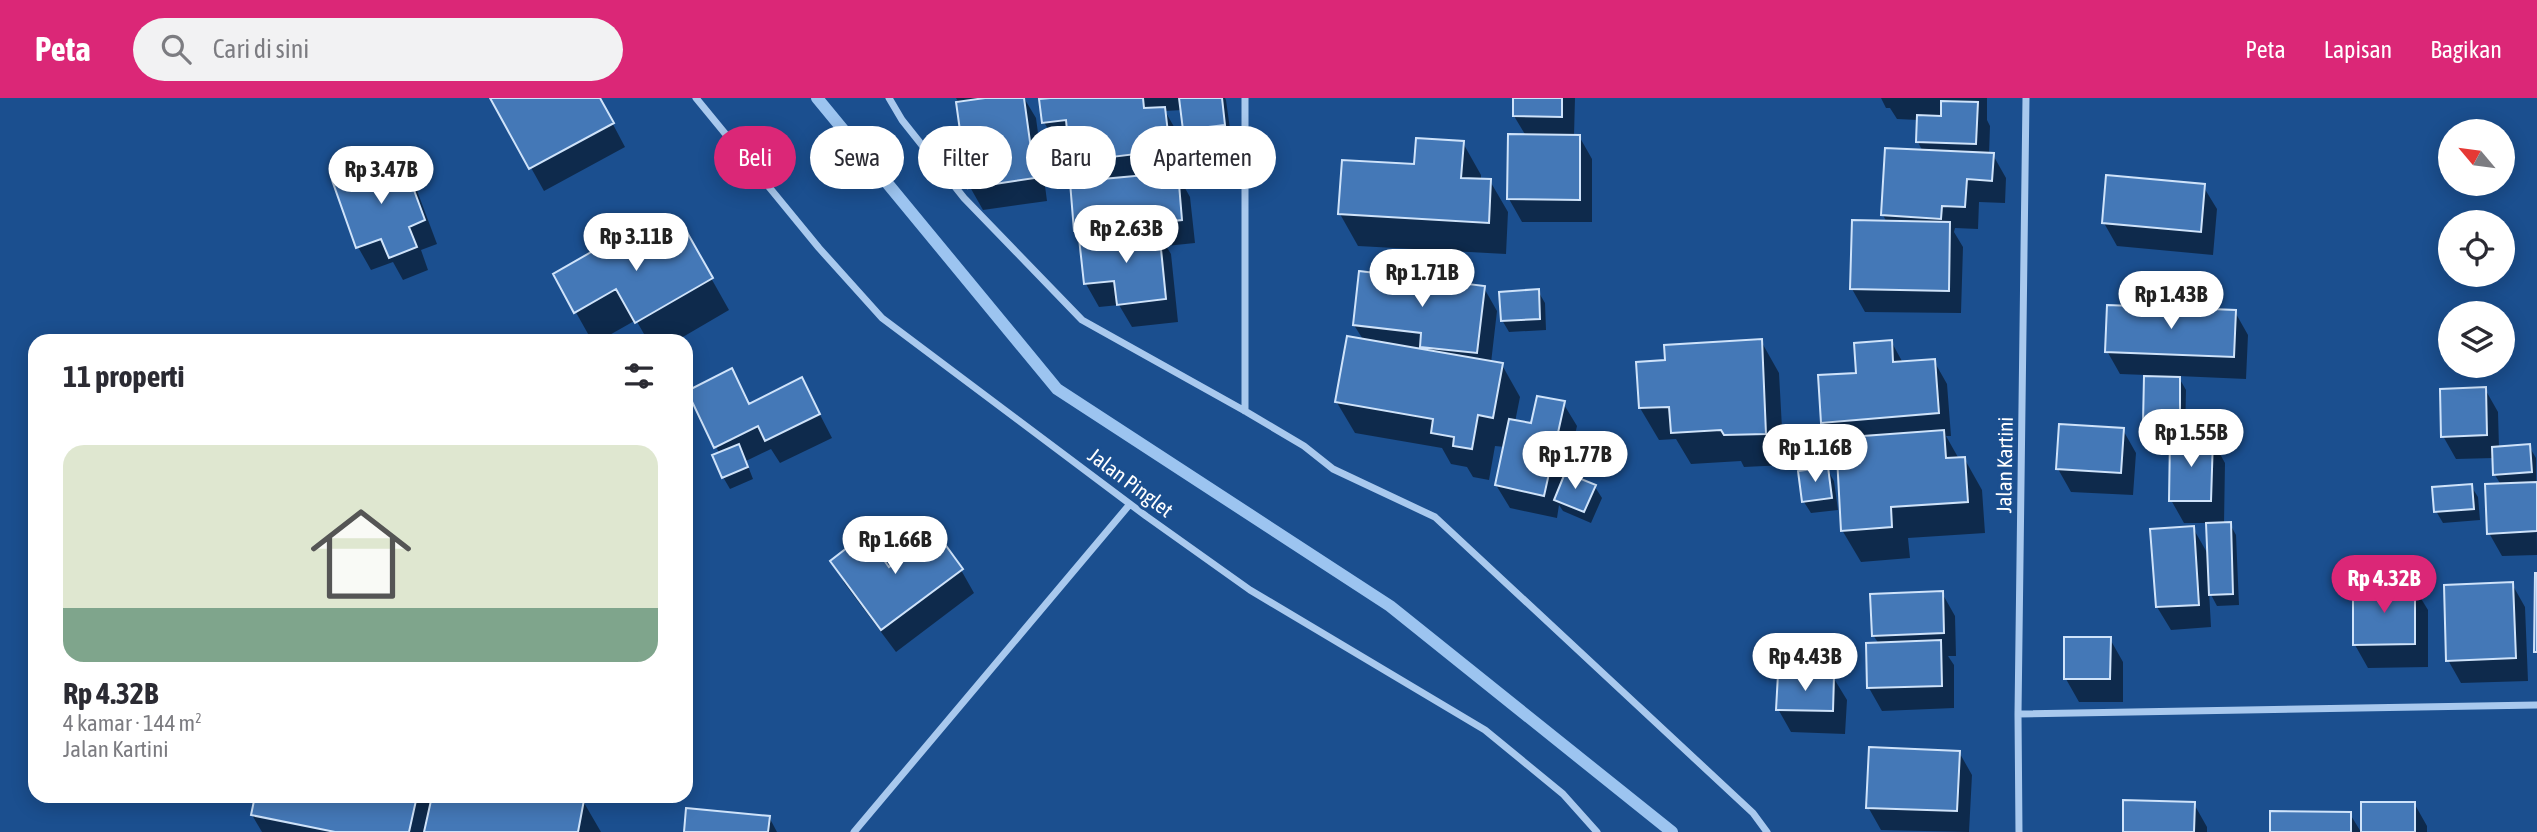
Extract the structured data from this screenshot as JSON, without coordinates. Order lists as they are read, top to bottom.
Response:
{
  "streets": {
    "street": ["Jalan Kartini", "Jalan Pinglet"]
  },
  "north": "top left",
  "page": {
    "header": "Peta",
    "search": "Cari di sini",
    "nav": ["Peta", "Lapisan", "Bagikan"],
    "chip": [
      "Beli",
      "Sewa",
      "Filter",
      "Baru",
      "Apartemen"
    ],
    "price": [
      "Rp 3.47B",
      "Rp 2.63B",
      "Rp 3.11B",
      "Rp 1.71B",
      "Rp 1.43B",
      "Rp 1.55B",
      "Rp 1.16B",
      "Rp 1.77B",
      "Rp 1.66B",
      "Rp 4.32B",
      "Rp 4.43B"
    ],
    "heading": "11 properti",
    "list": [
      {
        "name": "Rp 4.32B",
        "note": "4 kamar · 144 m² · Jalan Kartini"
      }
    ]
  }
}
